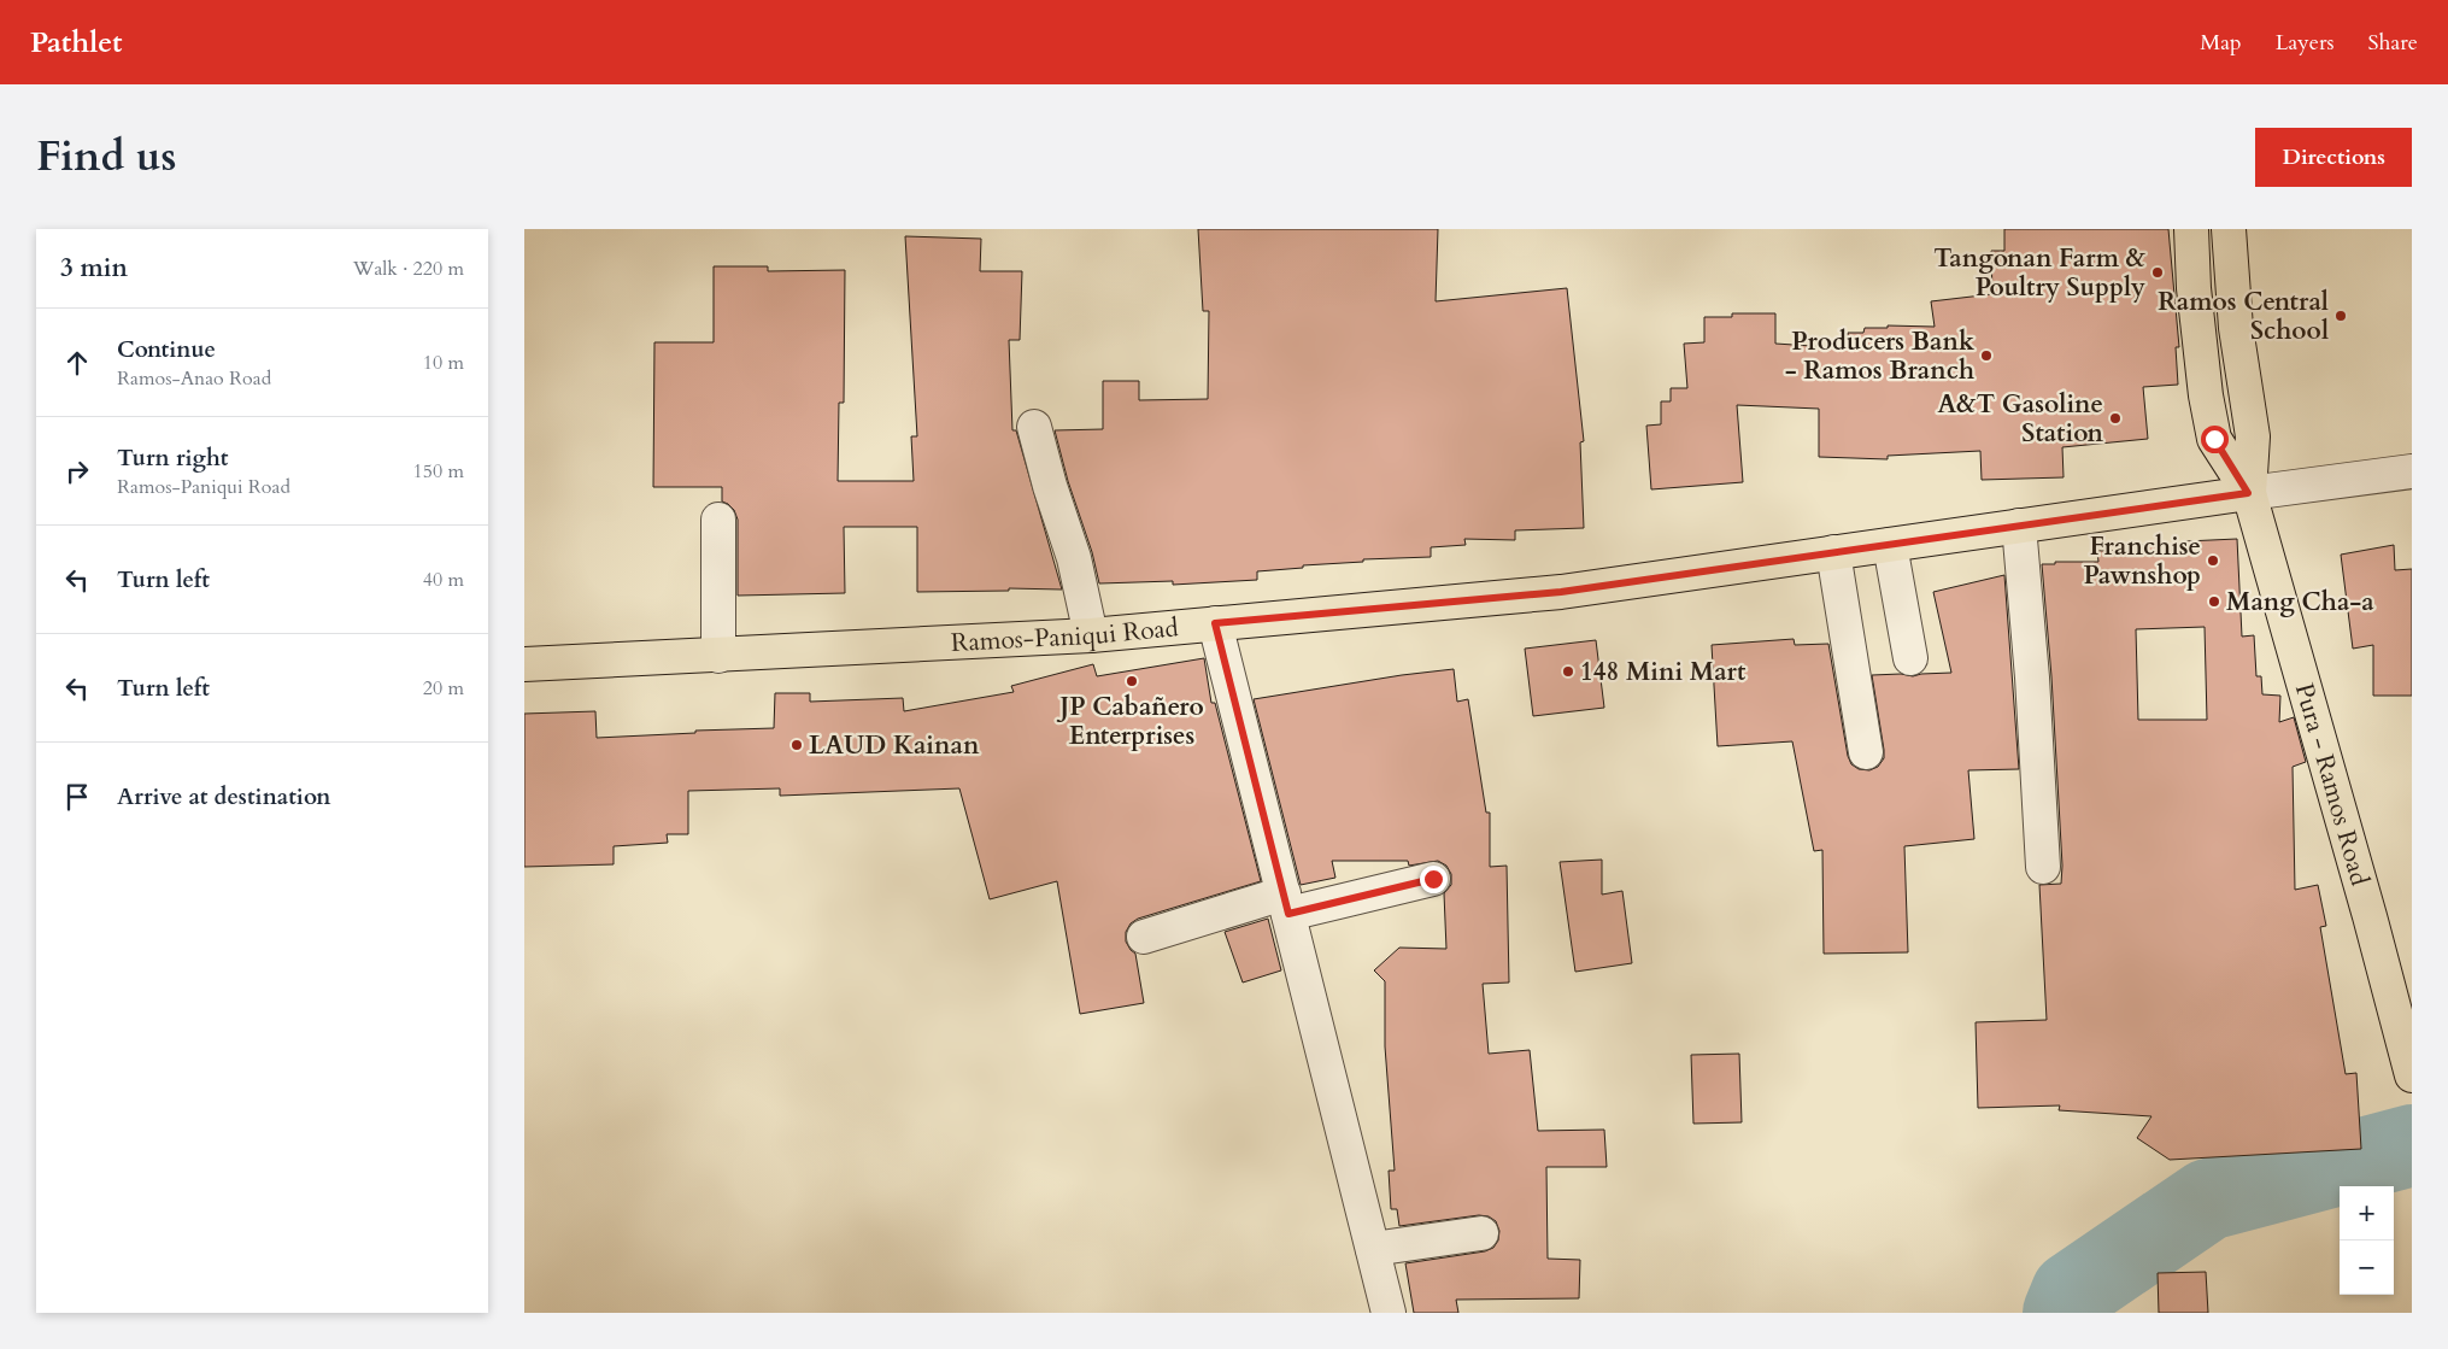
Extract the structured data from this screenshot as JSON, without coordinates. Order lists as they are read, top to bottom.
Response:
{
  "streets": {
    "main road": ["Ramos-Paniqui Road", "Pura - Ramos Road"]
  },
  "crossings": [
    ["Ramos-Paniqui Road", "Pura - Ramos Road"]
  ],
  "places": [
    "Tangonan Farm & Poultry Supply",
    "Ramos Central School",
    "Producers Bank - Ramos Branch",
    "A&T Gasoline Station",
    "Franchise Pawnshop",
    "Mang Cha-a",
    "148 Mini Mart",
    "JP Cabañero Enterprises",
    "LAUD Kainan"
  ],
  "page": {
    "header": "Pathlet",
    "nav": ["Map", "Layers", "Share"],
    "title": "Find us",
    "buttons": "Directions",
    "heading": ["3 min", "Walk · 220 m"],
    "list": [
      ["Continue", "Ramos-Anao Road", "10 m"],
      ["Turn right", "Ramos-Paniqui Road", "150 m"],
      ["Turn left", "40 m"],
      ["Turn left", "20 m"],
      "Arrive at destination"
    ],
    "map_buttons": ["+", "−"]
  }
}
